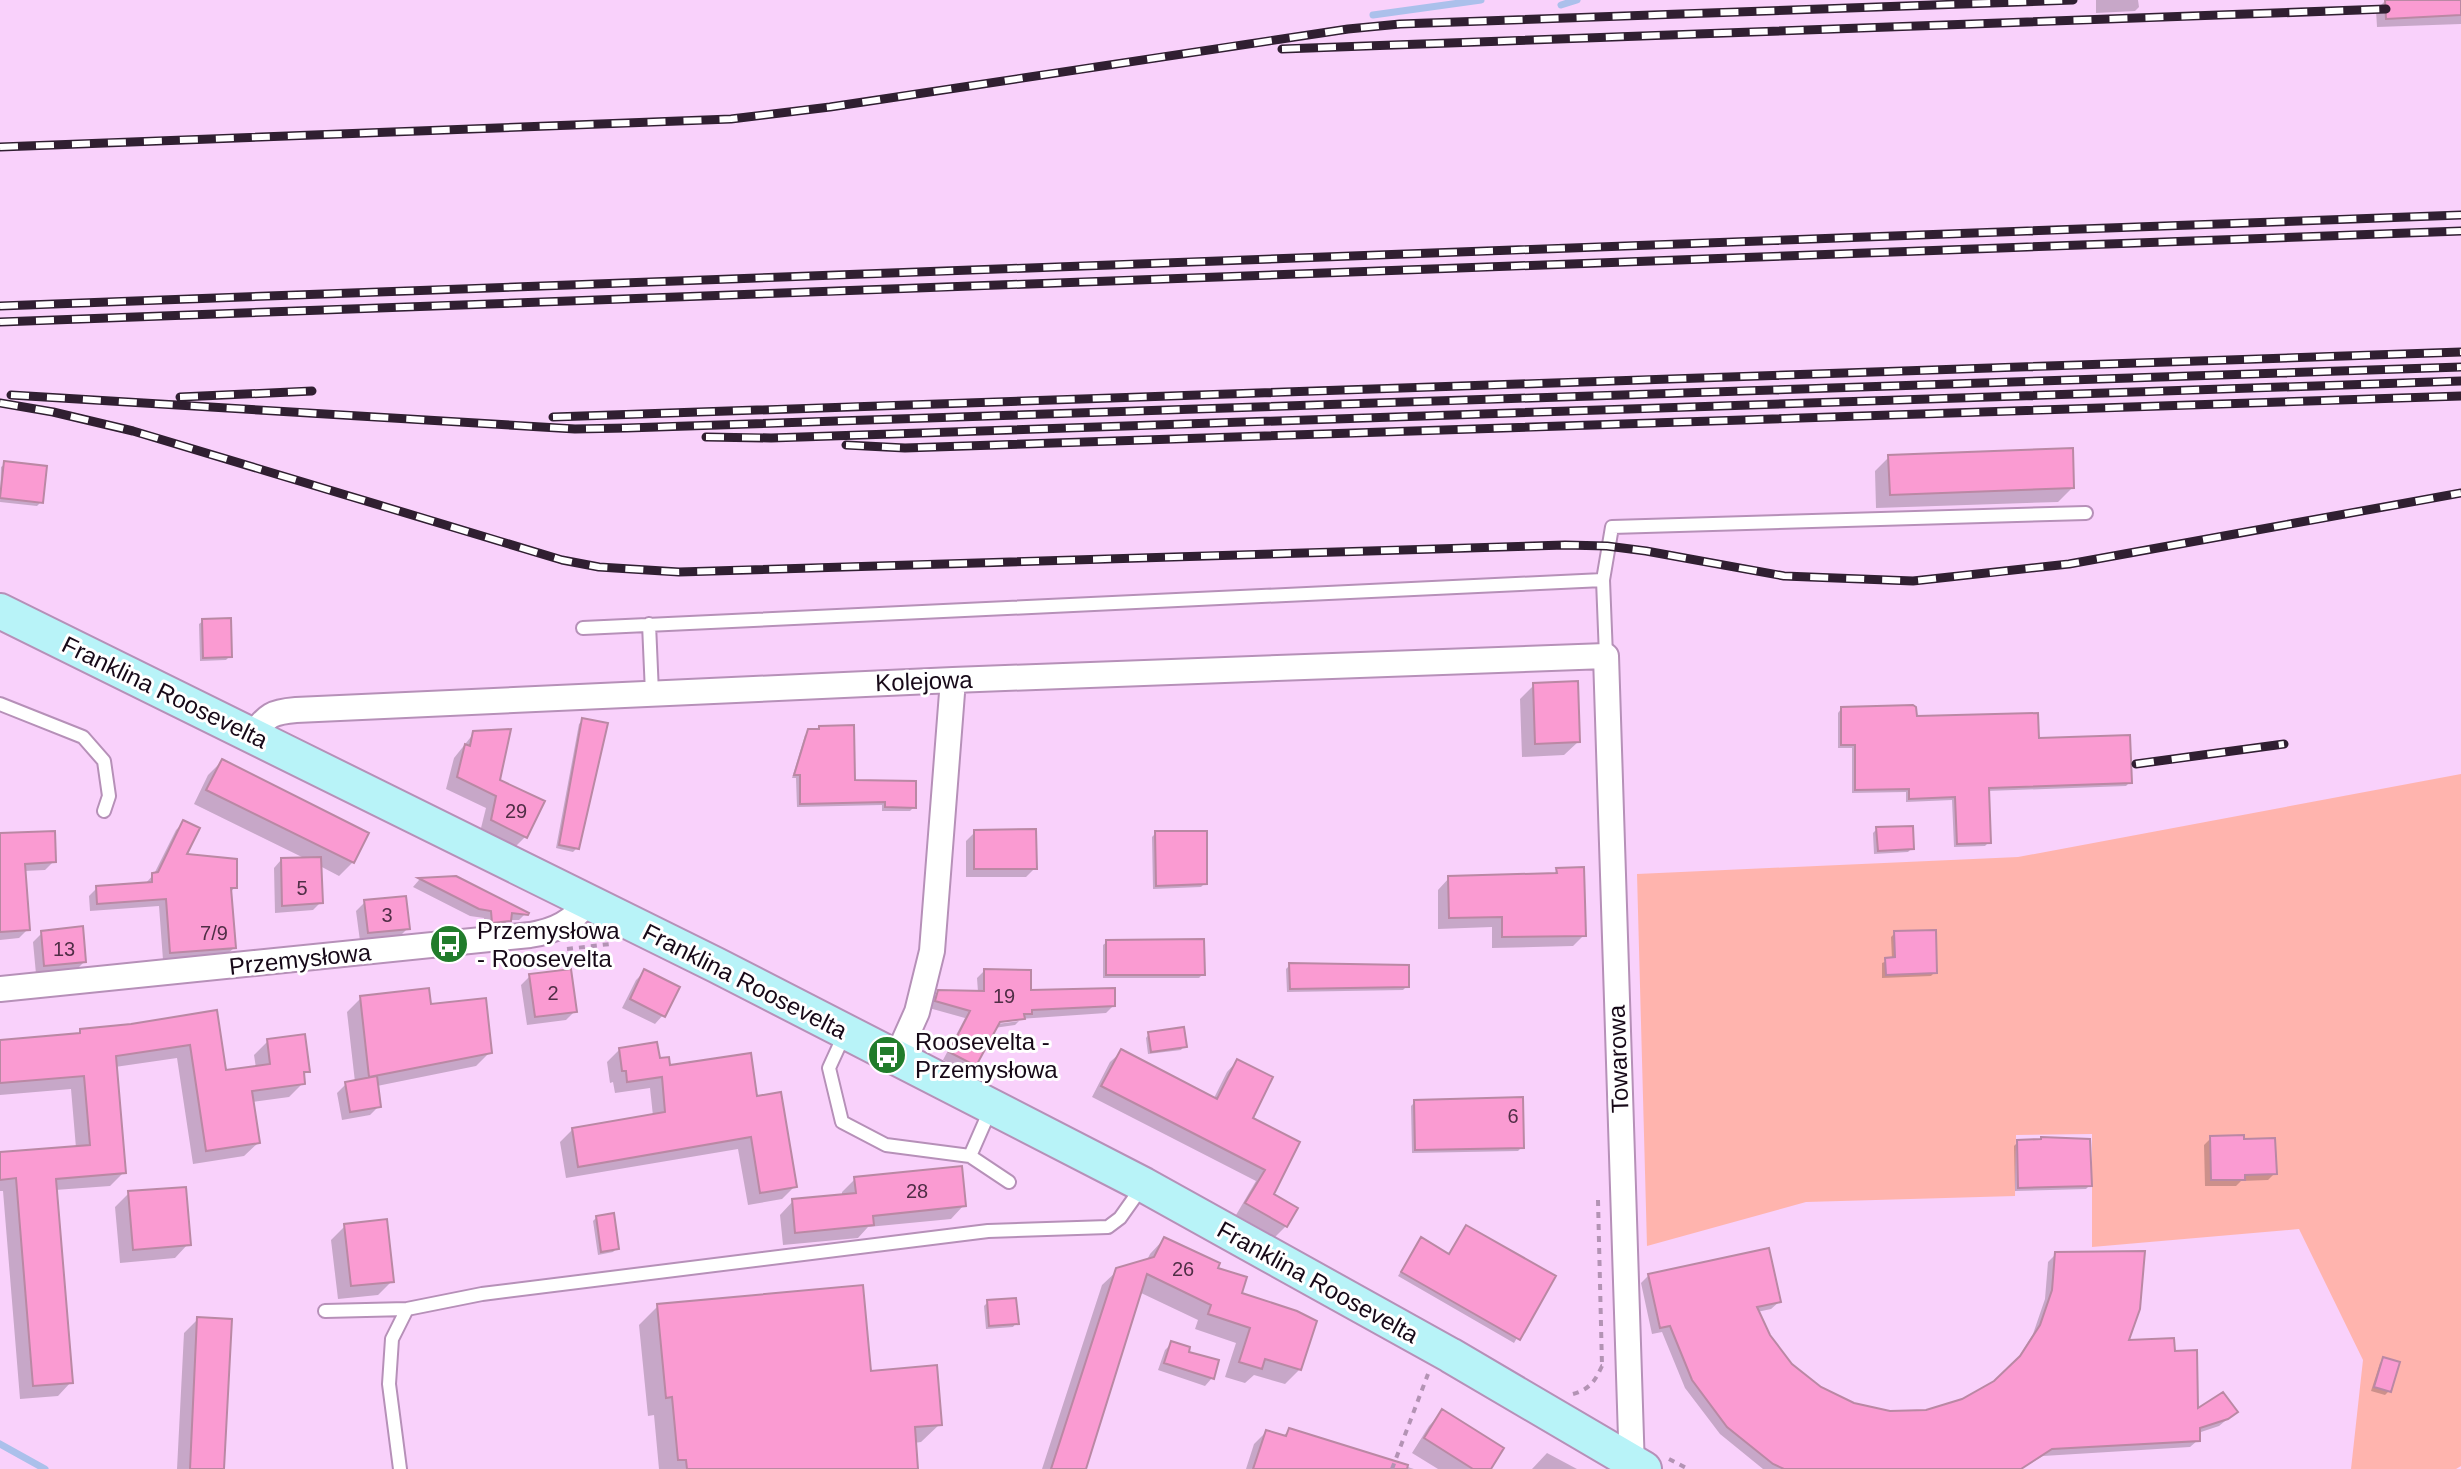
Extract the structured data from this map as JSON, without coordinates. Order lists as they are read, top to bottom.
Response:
{
  "streets": {
    "street": [
      "Kolejowa",
      "Franklina Roosevelta",
      "Przemysłowa",
      "Towarowa"
    ]
  },
  "crossings": [
    ["Kolejowa", "Franklina Roosevelta"],
    ["Kolejowa", "Towarowa"],
    ["Franklina Roosevelta", "Przemysłowa"],
    ["Franklina Roosevelta", "Towarowa"]
  ],
  "places": {
    "bus stop": ["Przemysłowa - Roosevelta", "Roosevelta - Przemysłowa"]
  },
  "house_numbers": [
    "29",
    "5",
    "3",
    "7/9",
    "13",
    "2",
    "19",
    "6",
    "28",
    "26"
  ]
}
